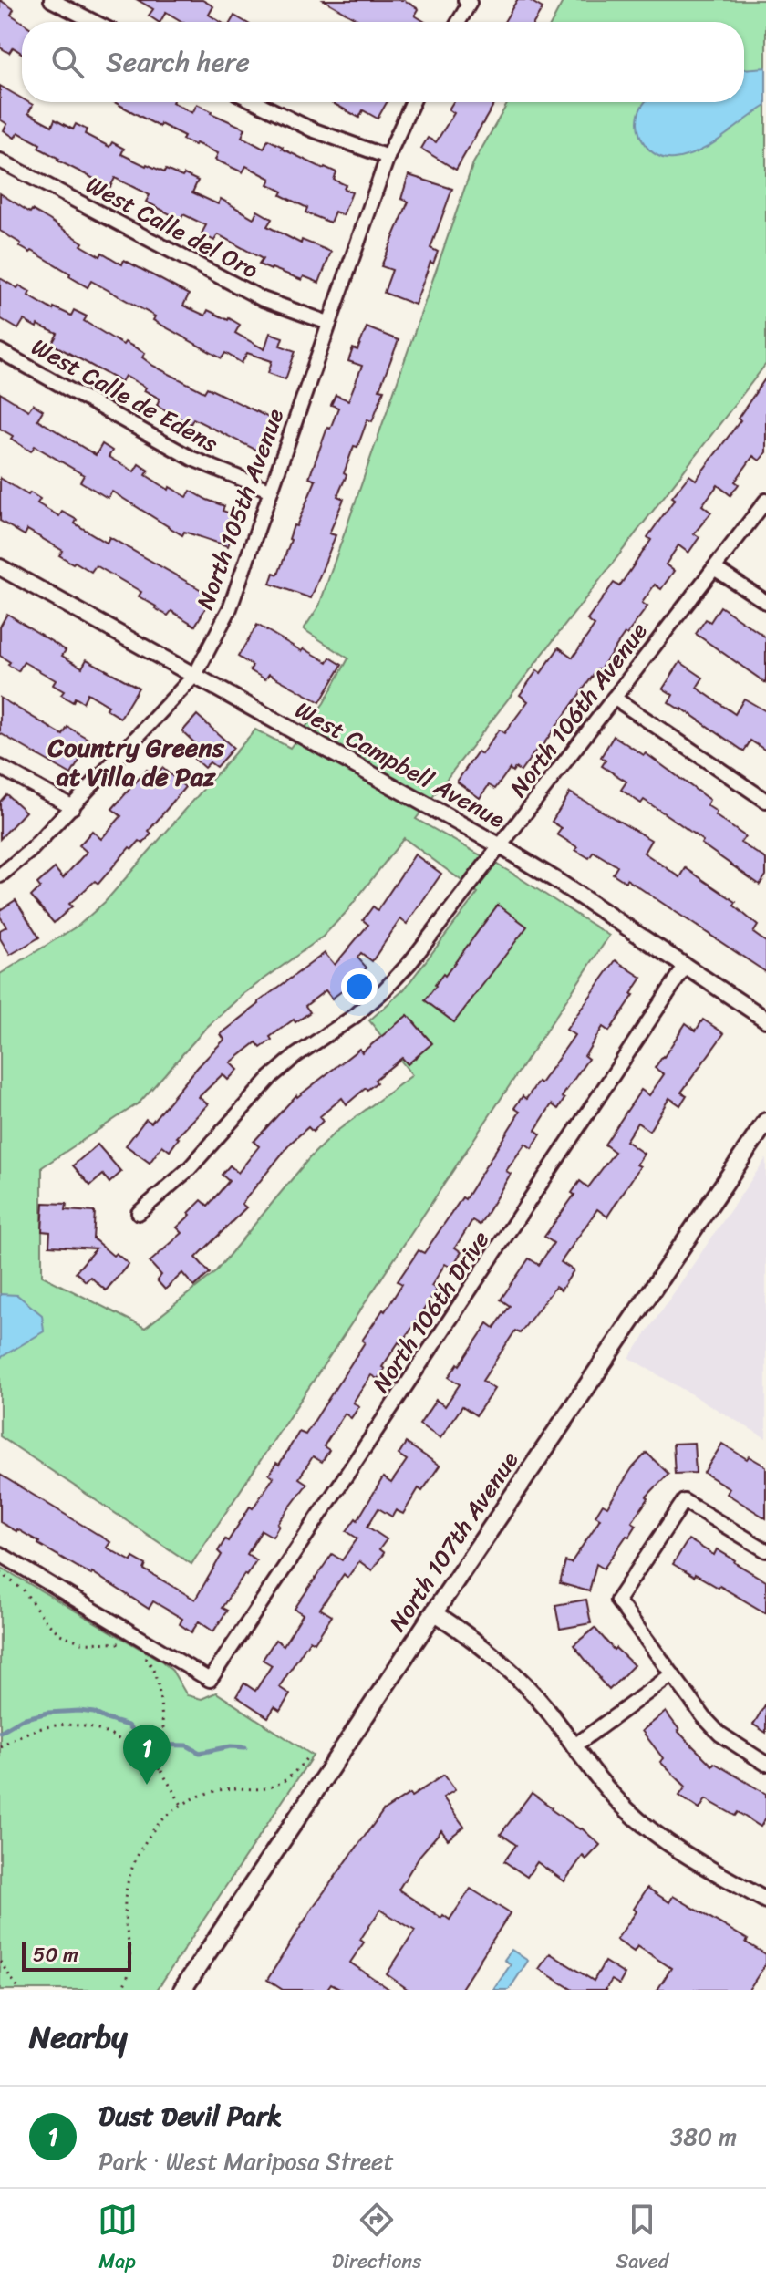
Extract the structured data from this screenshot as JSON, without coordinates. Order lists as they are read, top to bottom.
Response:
{
  "streets": {
    "main road": ["North 107th Avenue"],
    "street": [
      "West Calle del Oro",
      "West Calle de Edens",
      "North 105th Avenue",
      "North 106th Avenue",
      "West Campbell Avenue",
      "North 106th Drive"
    ]
  },
  "crossings": [
    ["West Calle del Oro", "North 105th Avenue"],
    ["West Calle de Edens", "North 105th Avenue"],
    ["North 105th Avenue", "West Campbell Avenue"],
    ["North 106th Avenue", "West Campbell Avenue"],
    ["West Campbell Avenue", "North 106th Drive"]
  ],
  "districts": ["Country Greens at Villa de Paz"],
  "scale_bar": "50 m",
  "page": {
    "search": "Search here",
    "pins": "1",
    "scale": "50 m",
    "heading": "Nearby",
    "list": [
      {
        "mark": "1",
        "name": "Dust Devil Park",
        "note": "Park · West Mariposa Street",
        "value": "380 m"
      }
    ],
    "nav": ["Map", "Directions", "Saved"]
  }
}
